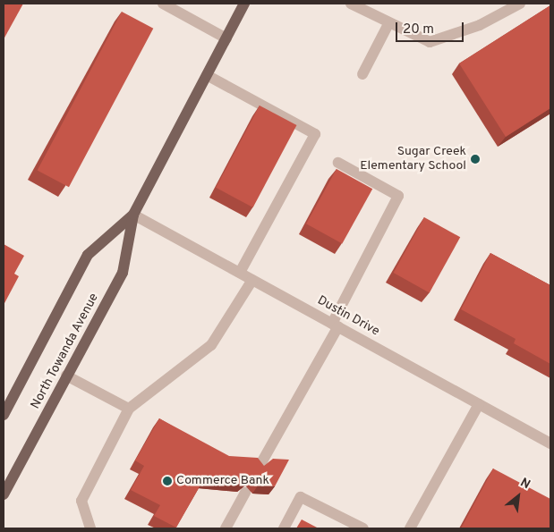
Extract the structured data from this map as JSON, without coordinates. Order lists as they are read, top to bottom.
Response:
{
  "streets": {
    "main road": ["North Towanda Avenue"],
    "street": ["Dustin Drive"]
  },
  "crossings": [
    ["Dustin Drive", "North Towanda Avenue"]
  ],
  "places": ["Sugar Creek Elementary School", "Commerce Bank"],
  "scale_bar": "20 m",
  "north": "top right"
}
